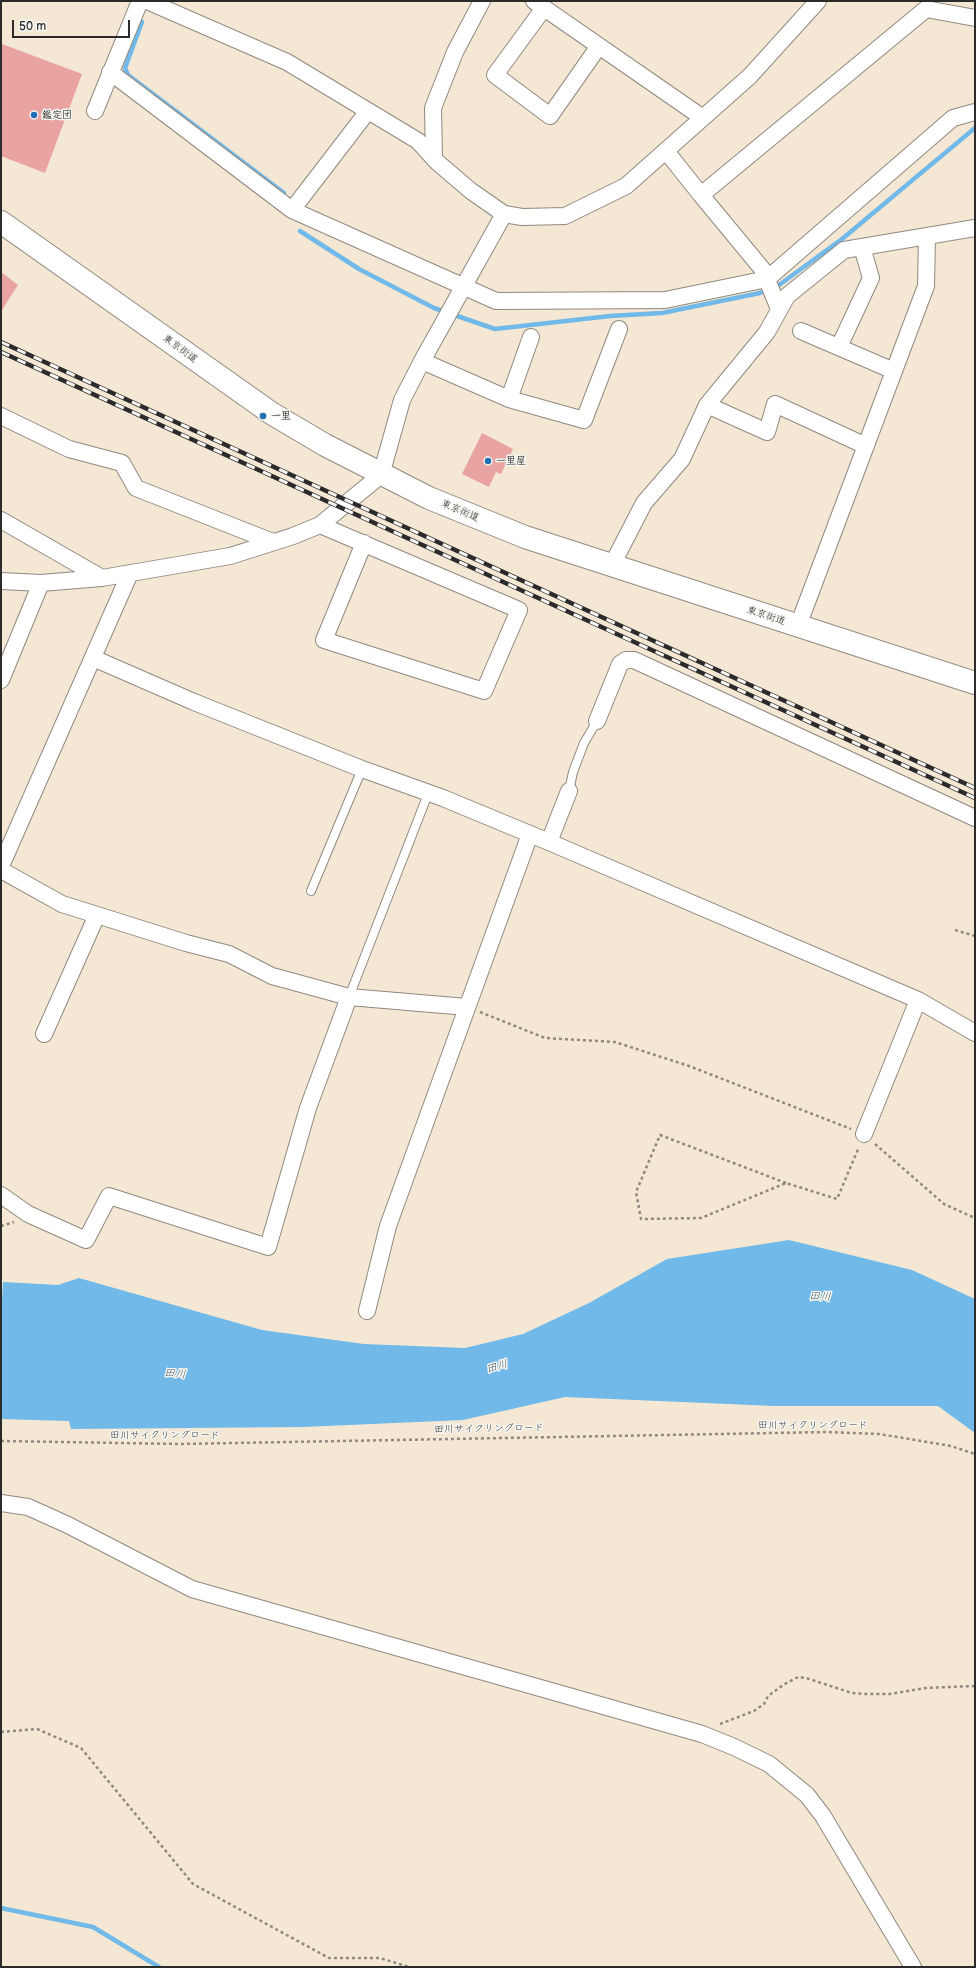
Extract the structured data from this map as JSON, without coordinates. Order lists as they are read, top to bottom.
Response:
{
  "streets": {
    "highway": ["東京街道"],
    "path": ["田川サイクリングロード"]
  },
  "water": ["田川"],
  "places": ["鑑定団", "一里", "一里屋"],
  "scale_bar": "50 m"
}
